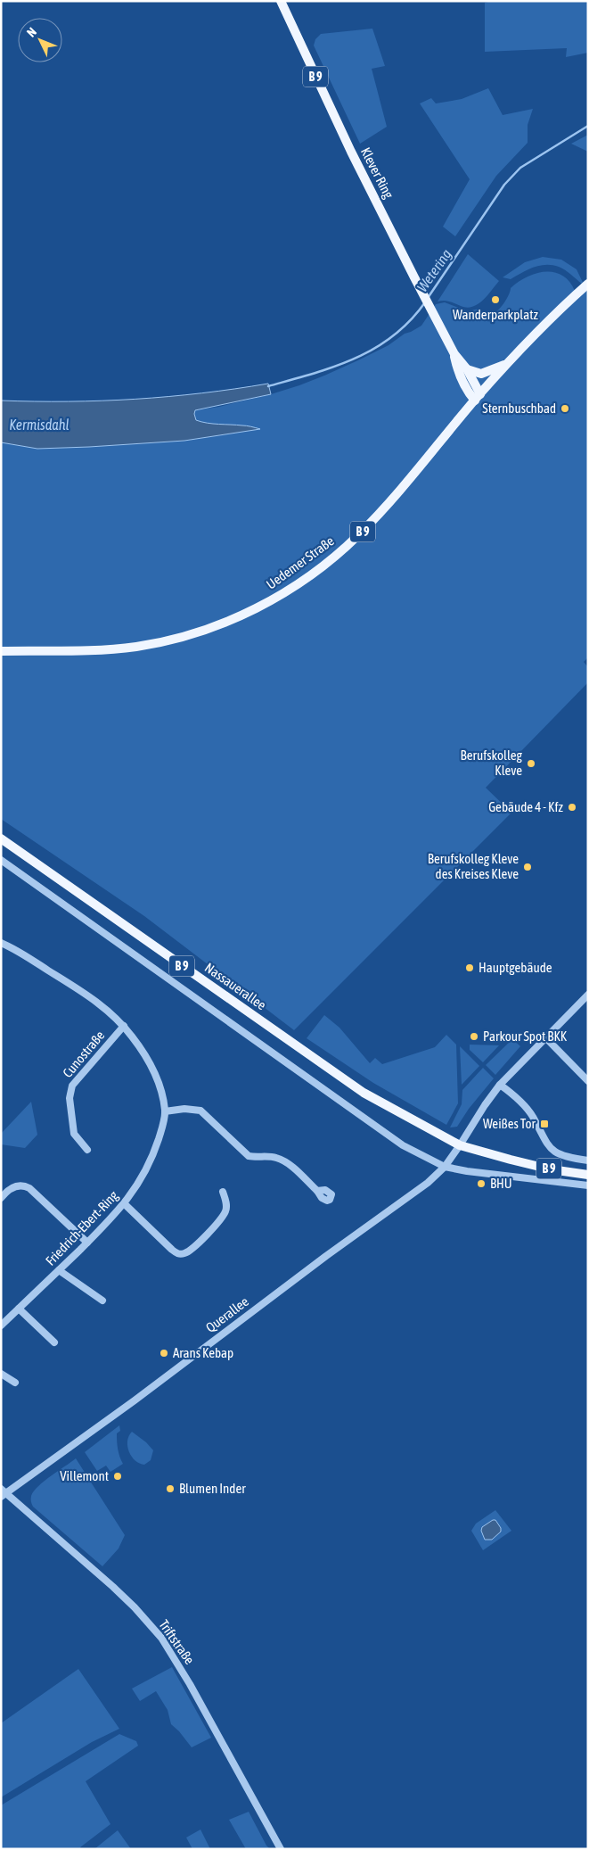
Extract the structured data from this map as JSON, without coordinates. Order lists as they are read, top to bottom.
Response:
{
  "streets": {
    "main road": [
      "B 9",
      "Klever Ring",
      "Uedemer Straße",
      "Nassauerallee"
    ],
    "street": [
      "Cunostraße",
      "Friedrich-Ebert-Ring",
      "Querallee",
      "Triftstraße"
    ]
  },
  "crossings": [
    ["B 9", "Nassauerallee"],
    ["B 9", "Querallee"],
    ["Klever Ring", "Uedemer Straße"],
    ["Nassauerallee", "Querallee"],
    ["Cunostraße", "Friedrich-Ebert-Ring"],
    ["Querallee", "Triftstraße"]
  ],
  "water": ["Wetering", "Kermisdahl"],
  "places": {
    "other": [
      "Wanderparkplatz",
      "Sternbuschbad",
      "Berufskolleg Kleve",
      "Gebäude 4 - Kfz",
      "Berufskolleg Kleve des Kreises Kleve",
      "Hauptgebäude",
      "Parkour Spot BKK",
      "BHU",
      "Arans Kebap",
      "Villemont",
      "Blumen Inder"
    ],
    "transit": ["Weißes Tor"]
  },
  "north": "top left"
}
